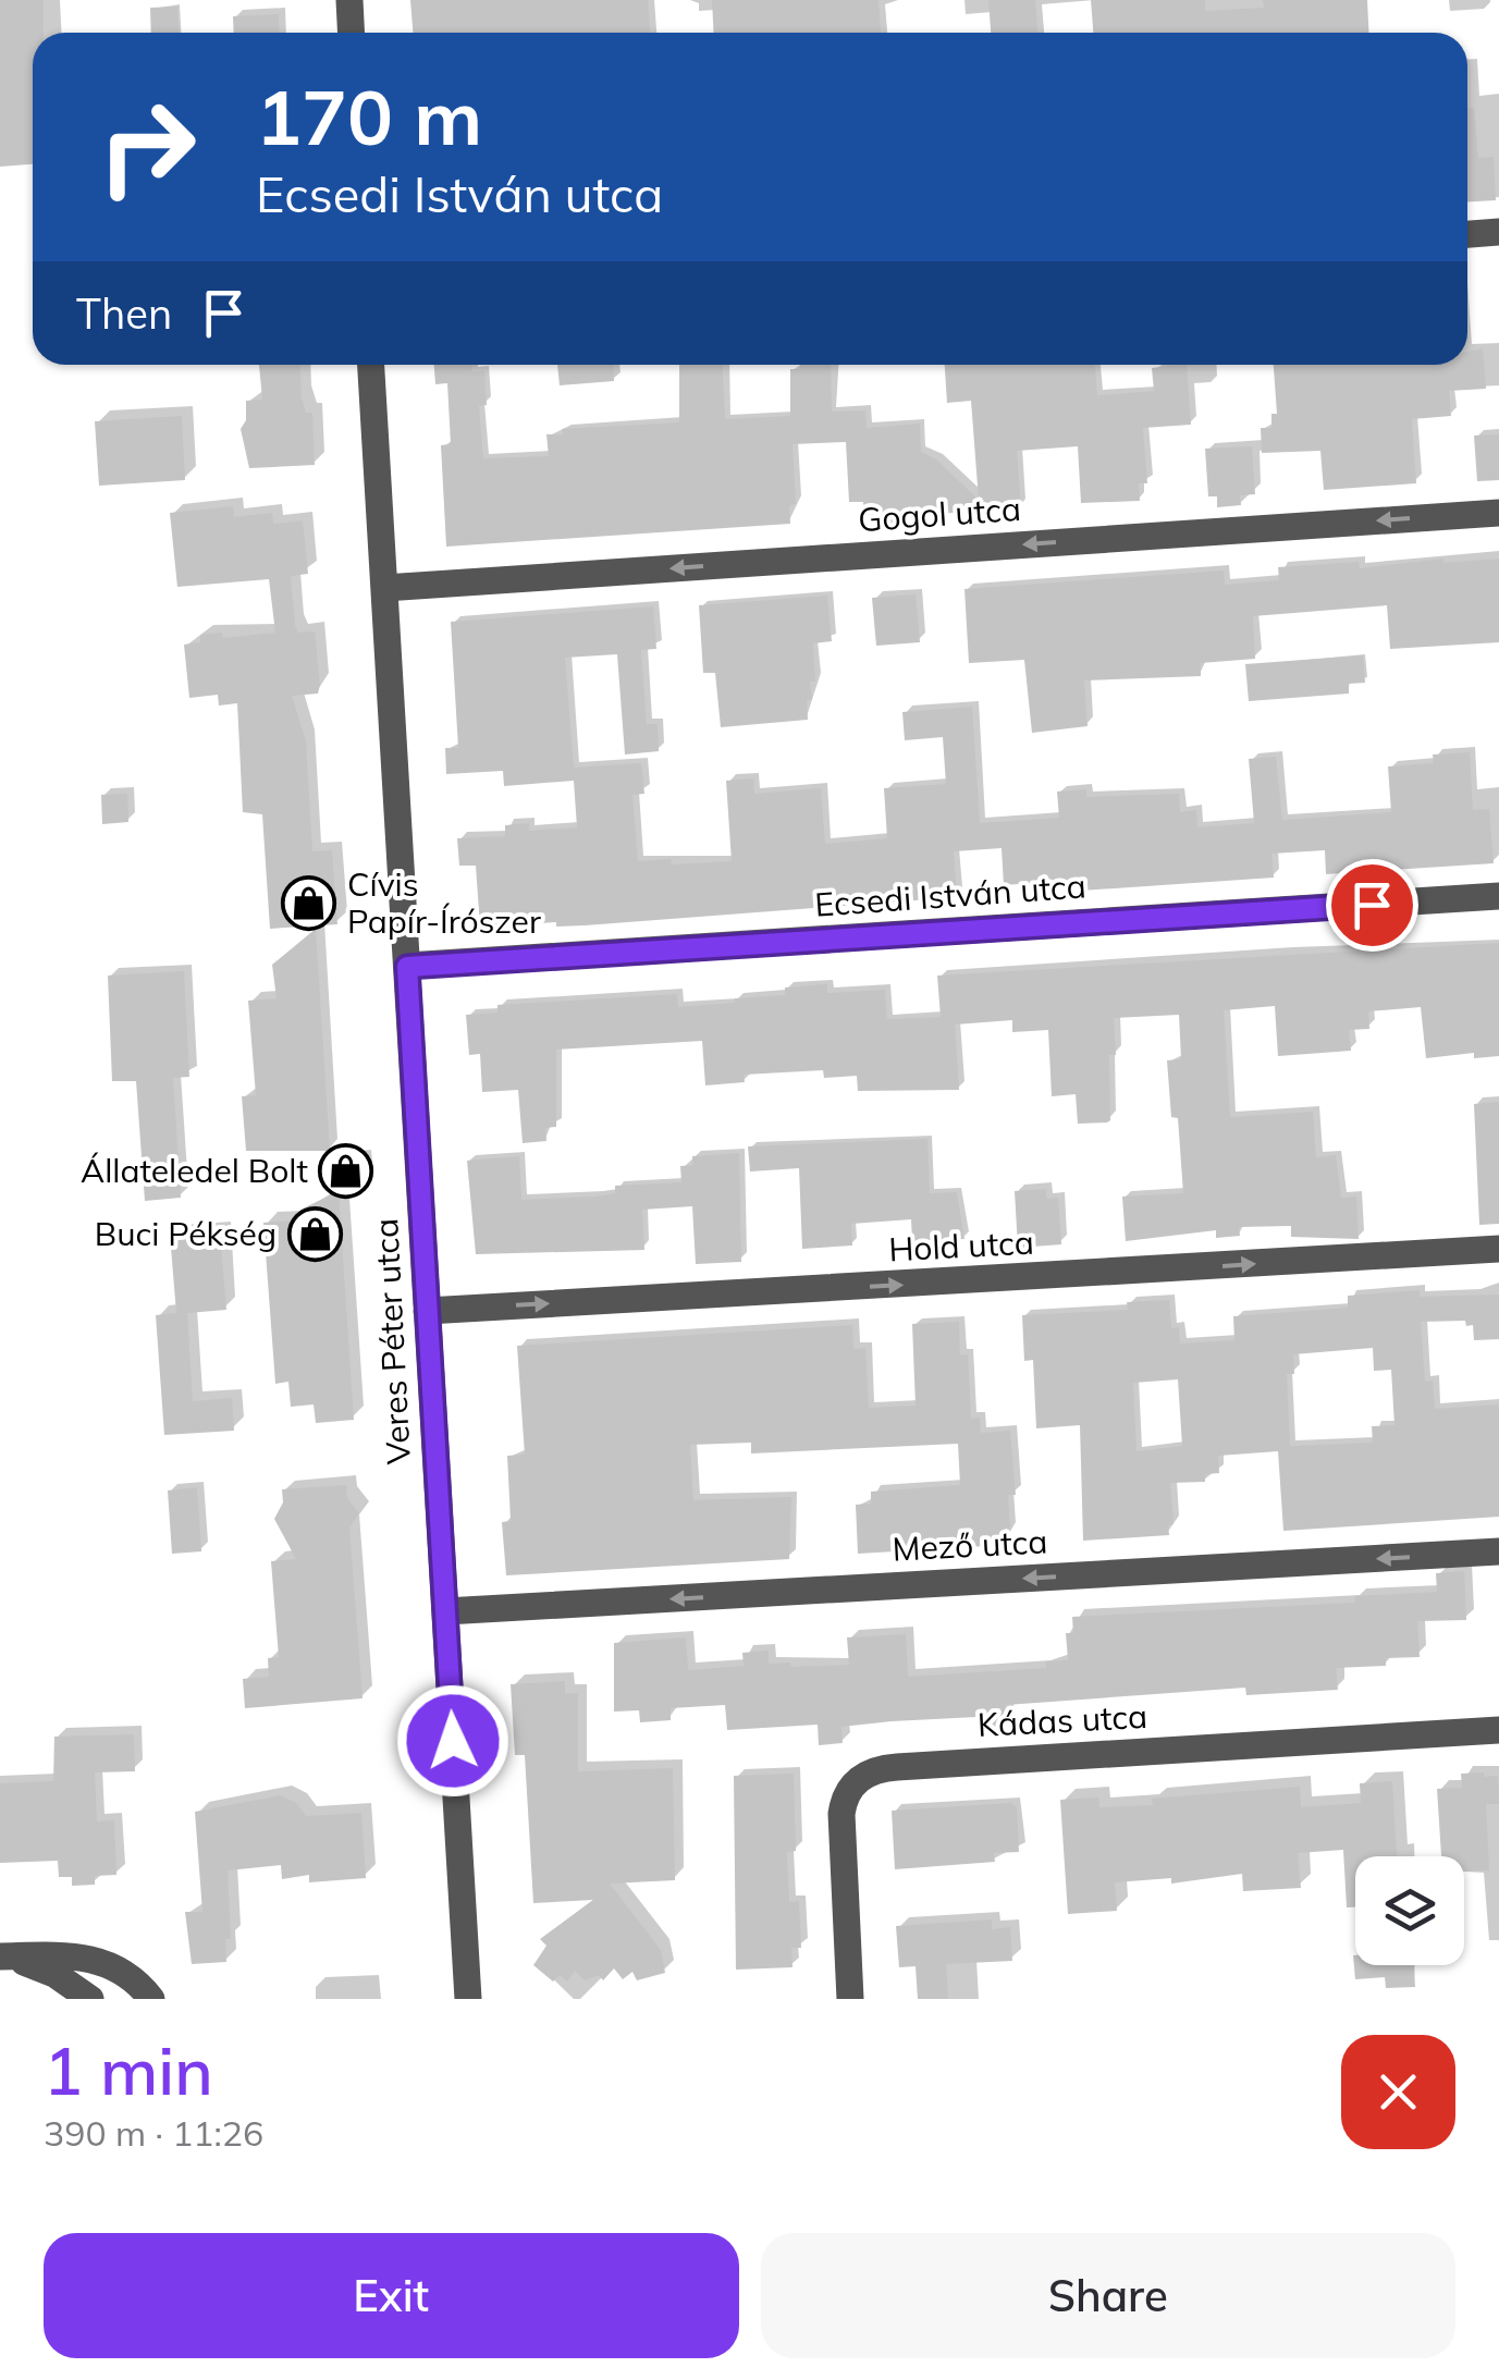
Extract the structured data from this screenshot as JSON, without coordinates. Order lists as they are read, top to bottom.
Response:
{
  "streets": {
    "street": [
      "Gogol utca",
      "Ecsedi István utca",
      "Hold utca",
      "Veres Péter utca",
      "Mező utca",
      "Kádas utca"
    ]
  },
  "crossings": [
    ["Gogol utca", "Veres Péter utca"],
    ["Ecsedi István utca", "Veres Péter utca"],
    ["Hold utca", "Veres Péter utca"],
    ["Veres Péter utca", "Mező utca"]
  ],
  "one_way": ["Gogol utca", "Hold utca", "Mező utca"],
  "places": {
    "shop": ["Cívis Papír-Írószer", "Állateledel Bolt", "Buci Pékség"]
  },
  "page": {
    "turn": ["170 m", "Ecsedi István utca"],
    "then": "Then",
    "heading": ["1 min", "390 m · 11:26"],
    "buttons": ["Exit", "Share"]
  }
}
